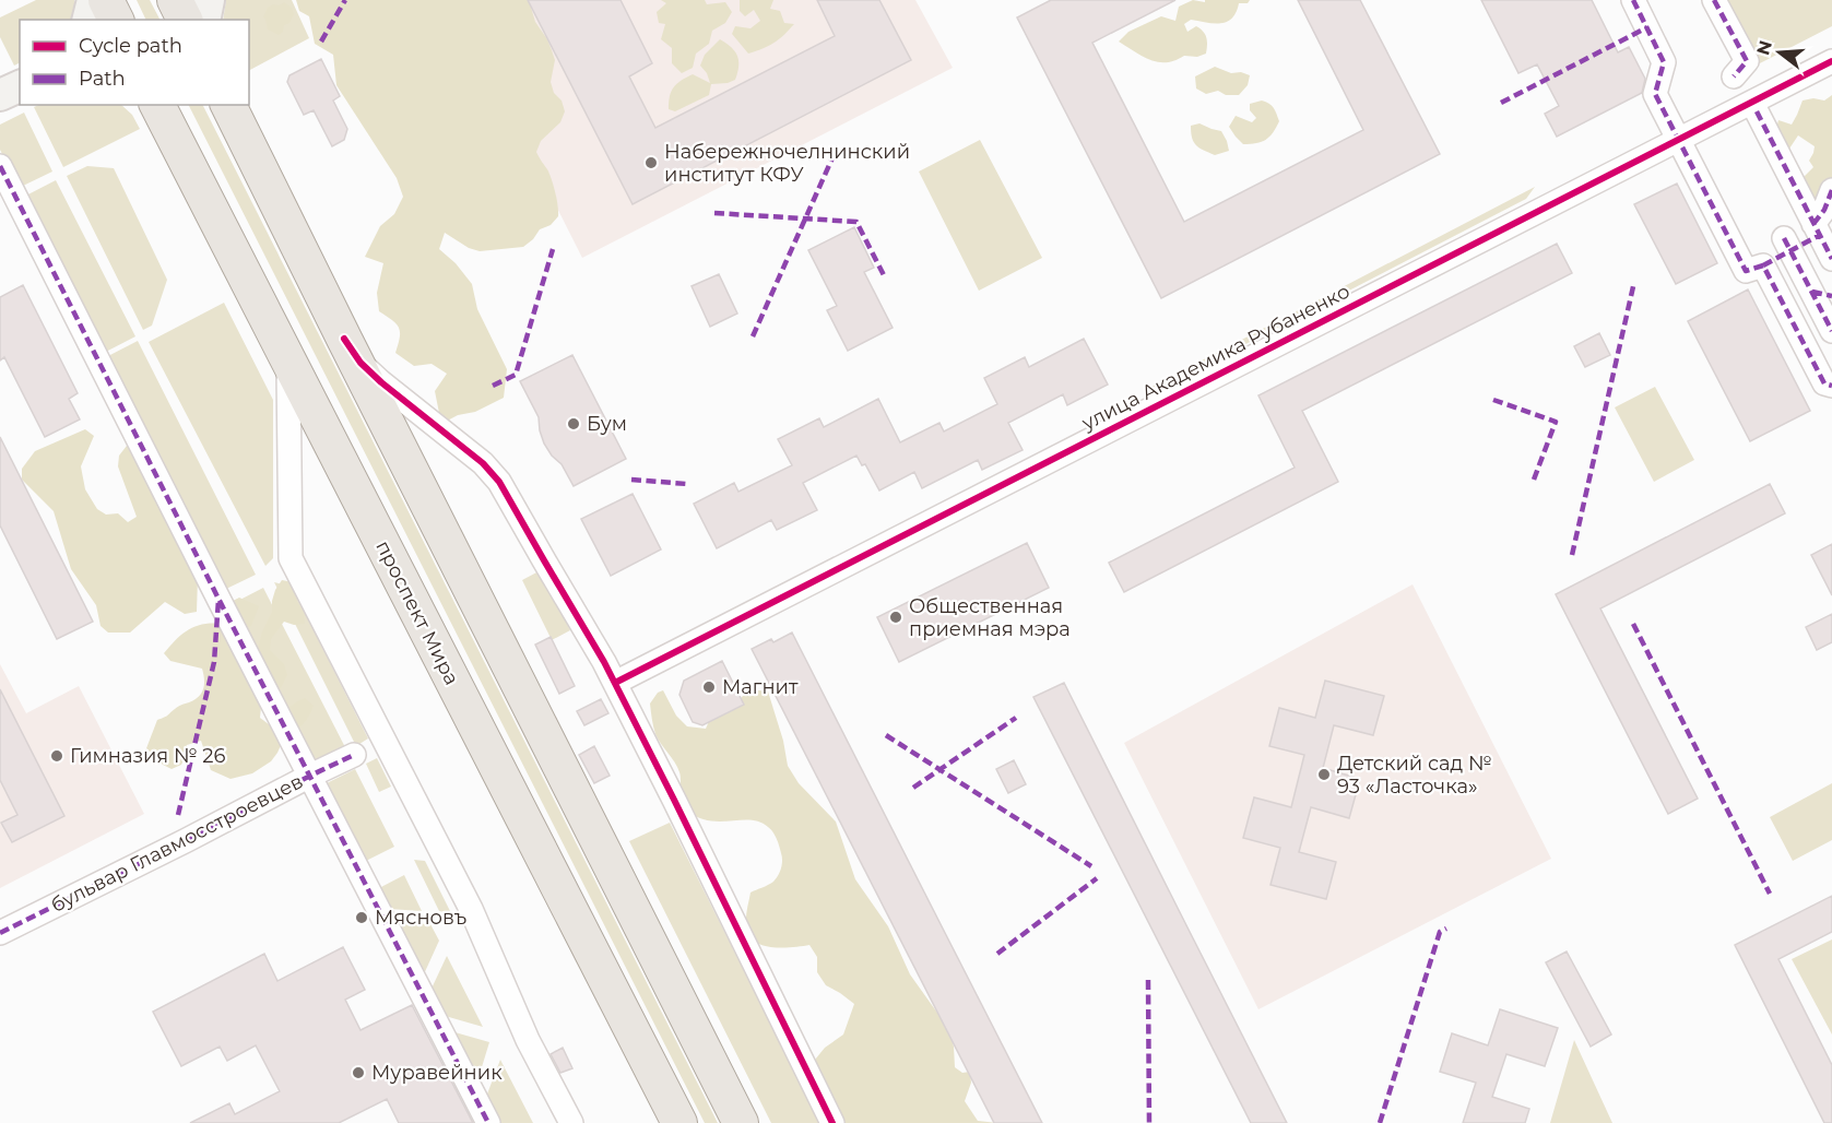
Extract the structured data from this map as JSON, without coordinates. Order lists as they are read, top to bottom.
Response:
{
  "streets": {
    "main road": ["проспект Мира"],
    "street": ["улица Академика Рубаненко", "бульвар Главмосстроевцев"]
  },
  "places": [
    "Набережночелнинский институт КФУ",
    "Бум",
    "Общественная приемная мэра",
    "Магнит",
    "Гимназия № 26",
    "Детский сад № 93 «Ласточка»",
    "Мясновъ",
    "Муравейник"
  ],
  "legend": ["Cycle path", "Path"],
  "north": "left"
}
